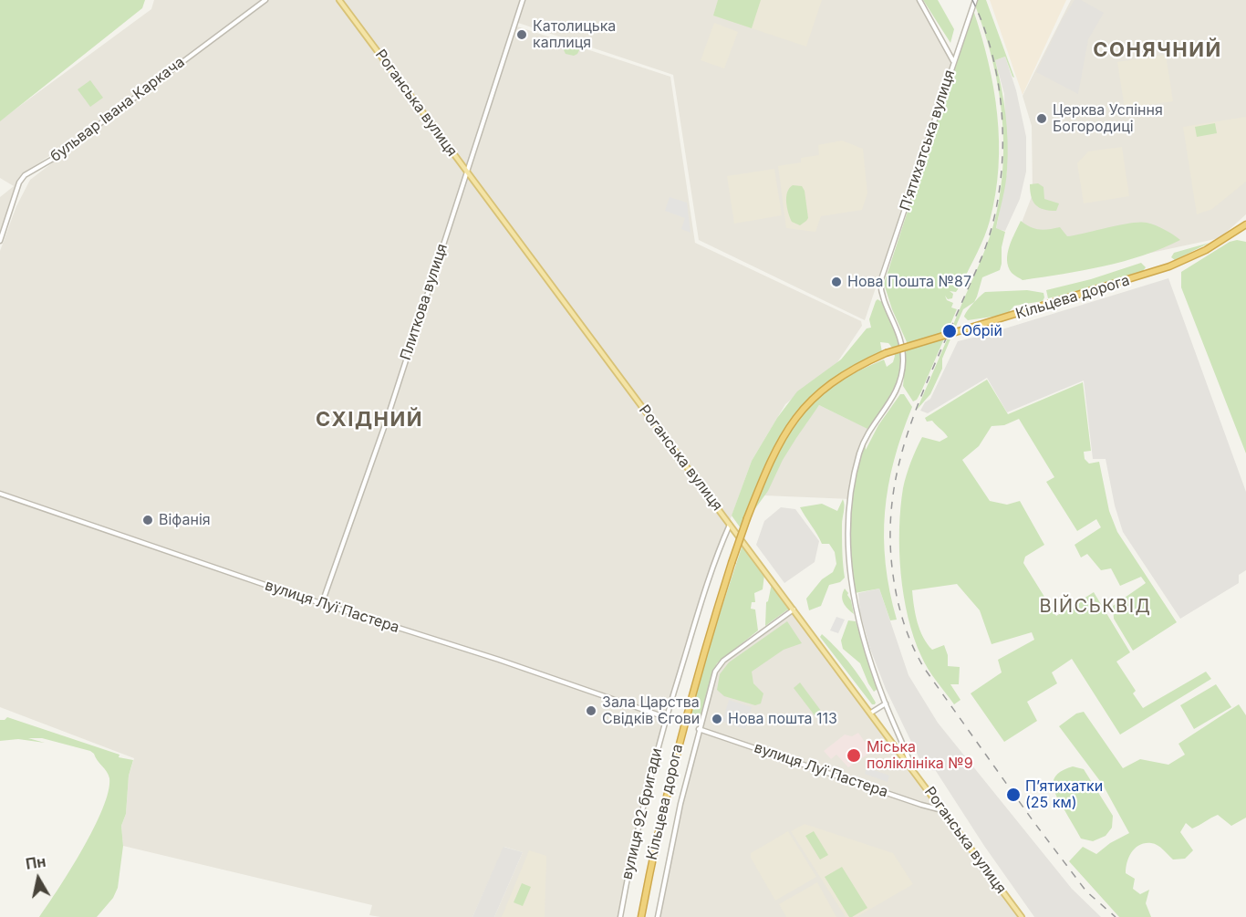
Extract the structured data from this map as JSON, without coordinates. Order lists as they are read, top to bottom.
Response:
{
  "streets": {
    "highway": ["Кільцева дорога"],
    "main road": ["Роганська вулиця"],
    "street": [
      "бульвар Івана Каркача",
      "П’ятихатська вулиця",
      "Плиткова вулиця",
      "вулиця Луї Пастера",
      "вулиця 92 бригади"
    ]
  },
  "crossings": [
    ["Роганська вулиця", "Плиткова вулиця"],
    ["Роганська вулиця", "вулиця Луї Пастера"],
    ["Роганська вулиця", "вулиця 92 бригади"],
    ["Плиткова вулиця", "вулиця Луї Пастера"],
    ["вулиця Луї Пастера", "вулиця 92 бригади"]
  ],
  "districts": ["СОНЯЧНИЙ", "СХІДНИЙ", "ВІЙСЬКВІД"],
  "places": [
    "Католицька каплиця",
    "Церква Успіння Богородиці",
    "Нова Пошта №87",
    "Обрій",
    "Віфанія",
    "Зала Царства Свідків Єгови",
    "Нова пошта 113",
    "Міська поліклініка №9",
    "Пʼятихатки (25 км)"
  ],
  "north": "top"
}
